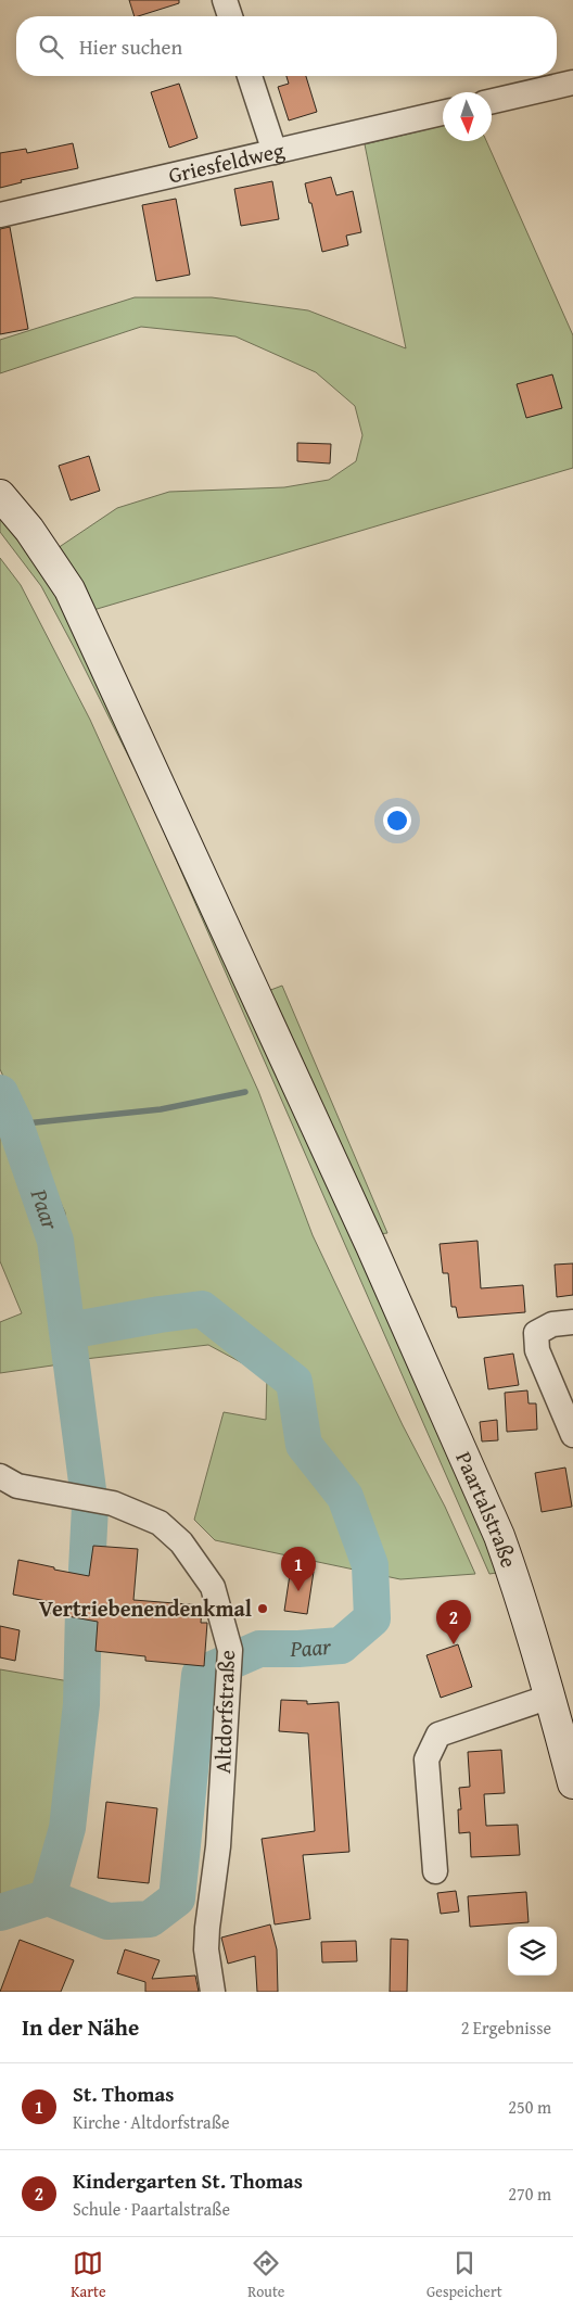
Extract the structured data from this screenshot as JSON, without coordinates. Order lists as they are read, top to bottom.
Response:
{
  "streets": {
    "main road": ["Paartalstraße"],
    "street": ["Griesfeldweg", "Altdorfstraße"]
  },
  "water": ["Paar"],
  "places": ["Vertriebenendenkmal"],
  "north": "bottom",
  "page": {
    "search": "Hier suchen",
    "pins": ["1", "2"],
    "heading": ["In der Nähe", "2 Ergebnisse"],
    "list": [
      {
        "mark": "1",
        "name": "St. Thomas",
        "note": "Kirche · Altdorfstraße",
        "value": "250 m"
      },
      {
        "mark": "2",
        "name": "Kindergarten St. Thomas",
        "note": "Schule · Paartalstraße",
        "value": "270 m"
      }
    ],
    "nav": ["Karte", "Route", "Gespeichert"]
  }
}
